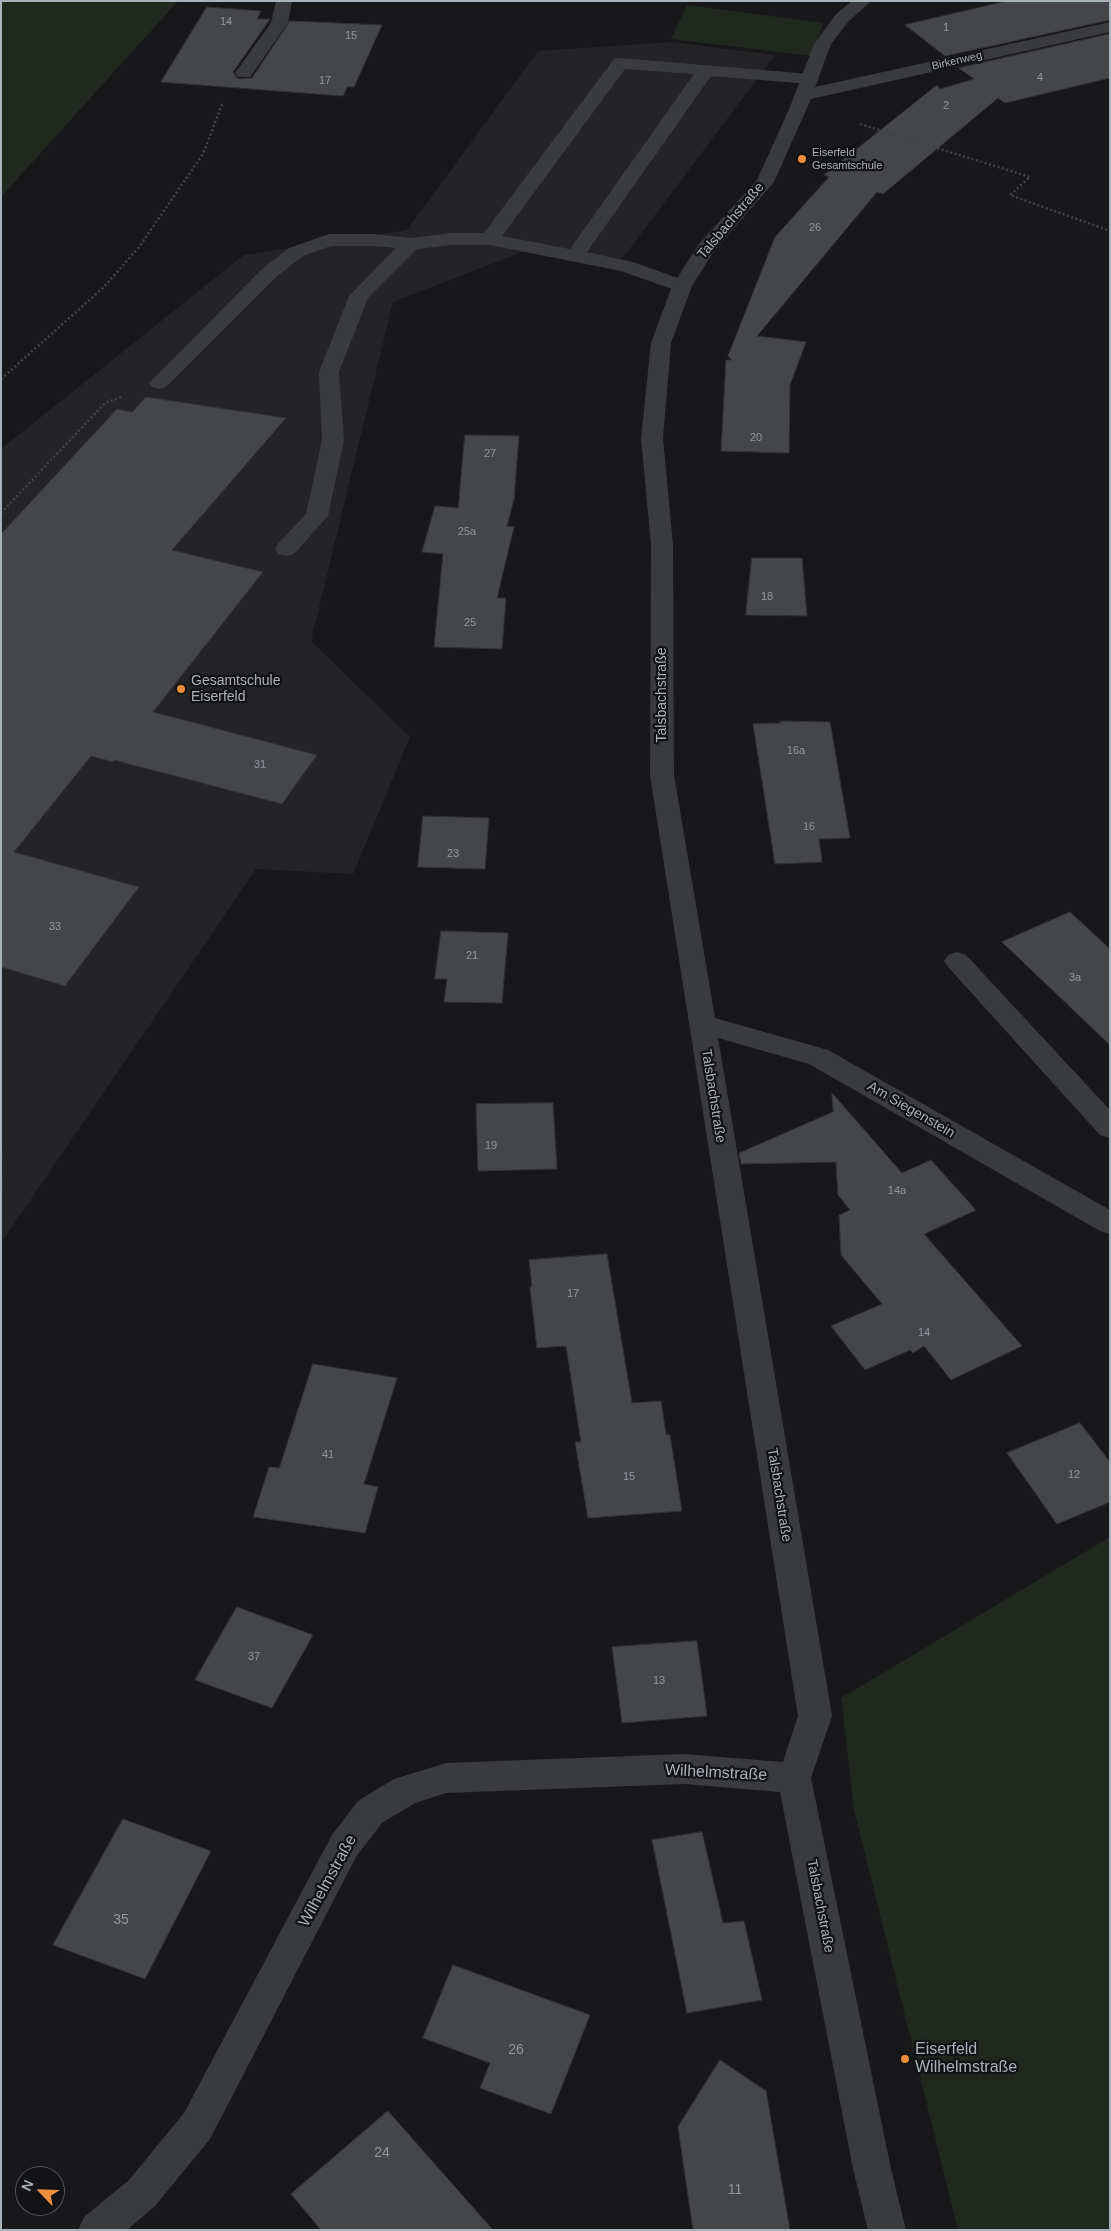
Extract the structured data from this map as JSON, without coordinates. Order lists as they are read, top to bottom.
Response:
{
  "streets": {
    "street": [
      "Birkenweg",
      "Talsbachstraße",
      "Am Siegenstein",
      "Wilhelmstraße"
    ]
  },
  "crossings": [
    ["Birkenweg", "Talsbachstraße"],
    ["Talsbachstraße", "Am Siegenstein"],
    ["Talsbachstraße", "Wilhelmstraße"]
  ],
  "places": ["Eiserfeld Gesamtschule", "Gesamtschule Eiserfeld", "Eiserfeld Wilhelmstraße"],
  "house_numbers": [
    "14",
    "1",
    "15",
    "4",
    "17",
    "2",
    "26",
    "20",
    "27",
    "25a",
    "18",
    "25",
    "16a",
    "31",
    "16",
    "23",
    "33",
    "21",
    "3a",
    "19",
    "14a",
    "17",
    "14",
    "41",
    "12",
    "15",
    "37",
    "13",
    "35",
    "26",
    "24",
    "11"
  ],
  "north": "top left"
}
